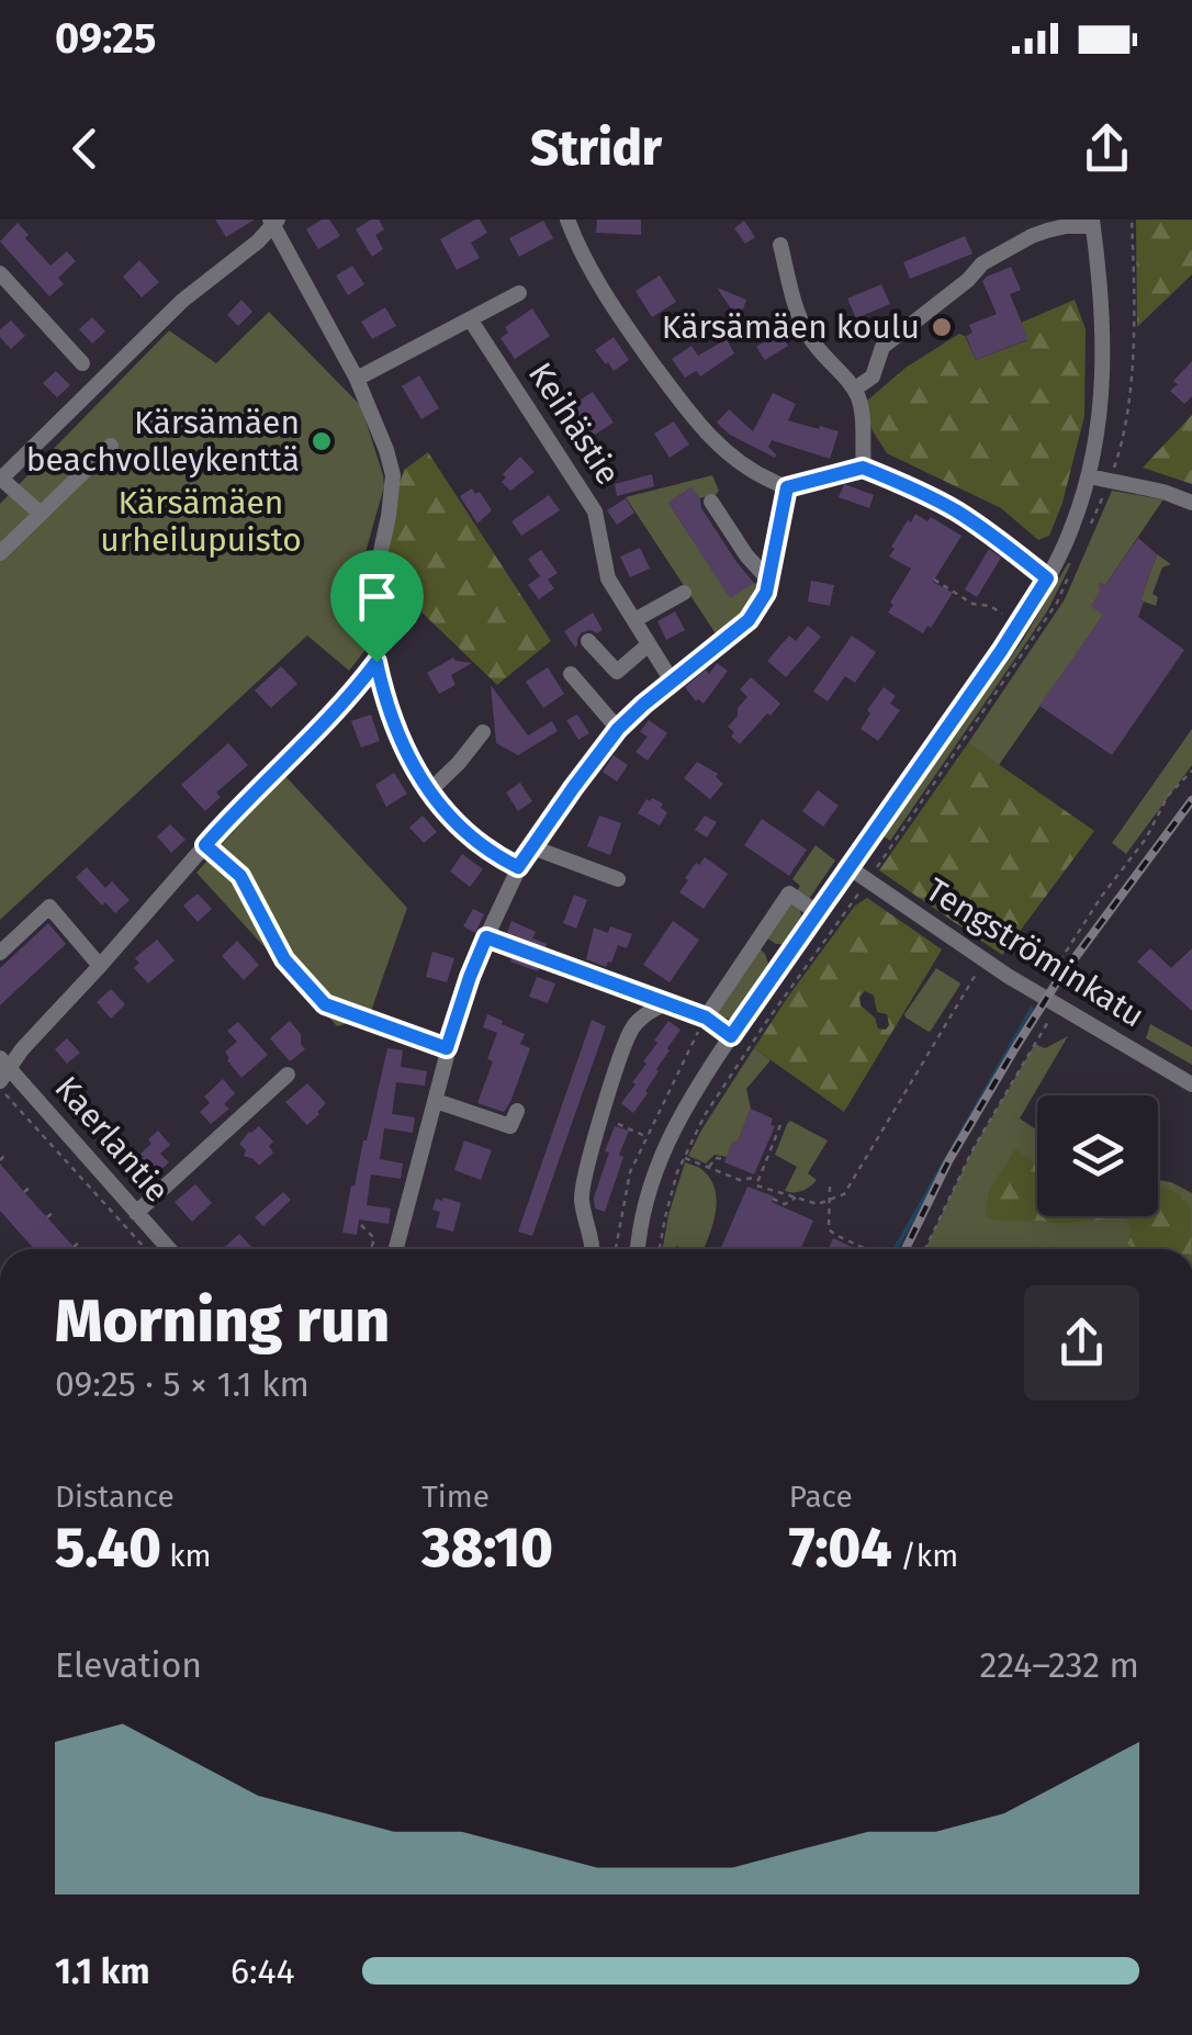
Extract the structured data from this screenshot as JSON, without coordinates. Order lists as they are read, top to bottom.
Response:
{
  "streets": {
    "street": ["Keihästie", "Tengströminkatu", "Kaerlantie"]
  },
  "parks": ["Kärsämäen urheilupuisto"],
  "places": ["Kärsämäen koulu", "Kärsämäen beachvolleykenttä"],
  "page": {
    "status": "09:25",
    "header": "Stridr",
    "heading": ["Morning run", "09:25 · 5 × 1.1 km"],
    "stats": [
      ["Distance", "5.40 km"],
      ["Time", "38:10"],
      ["Pace", "7:04 /km"]
    ],
    "chart": ["Elevation", "224–232 m"],
    "list": [
      {
        "name": "1.1 km",
        "note": "6:44"
      }
    ]
  }
}
